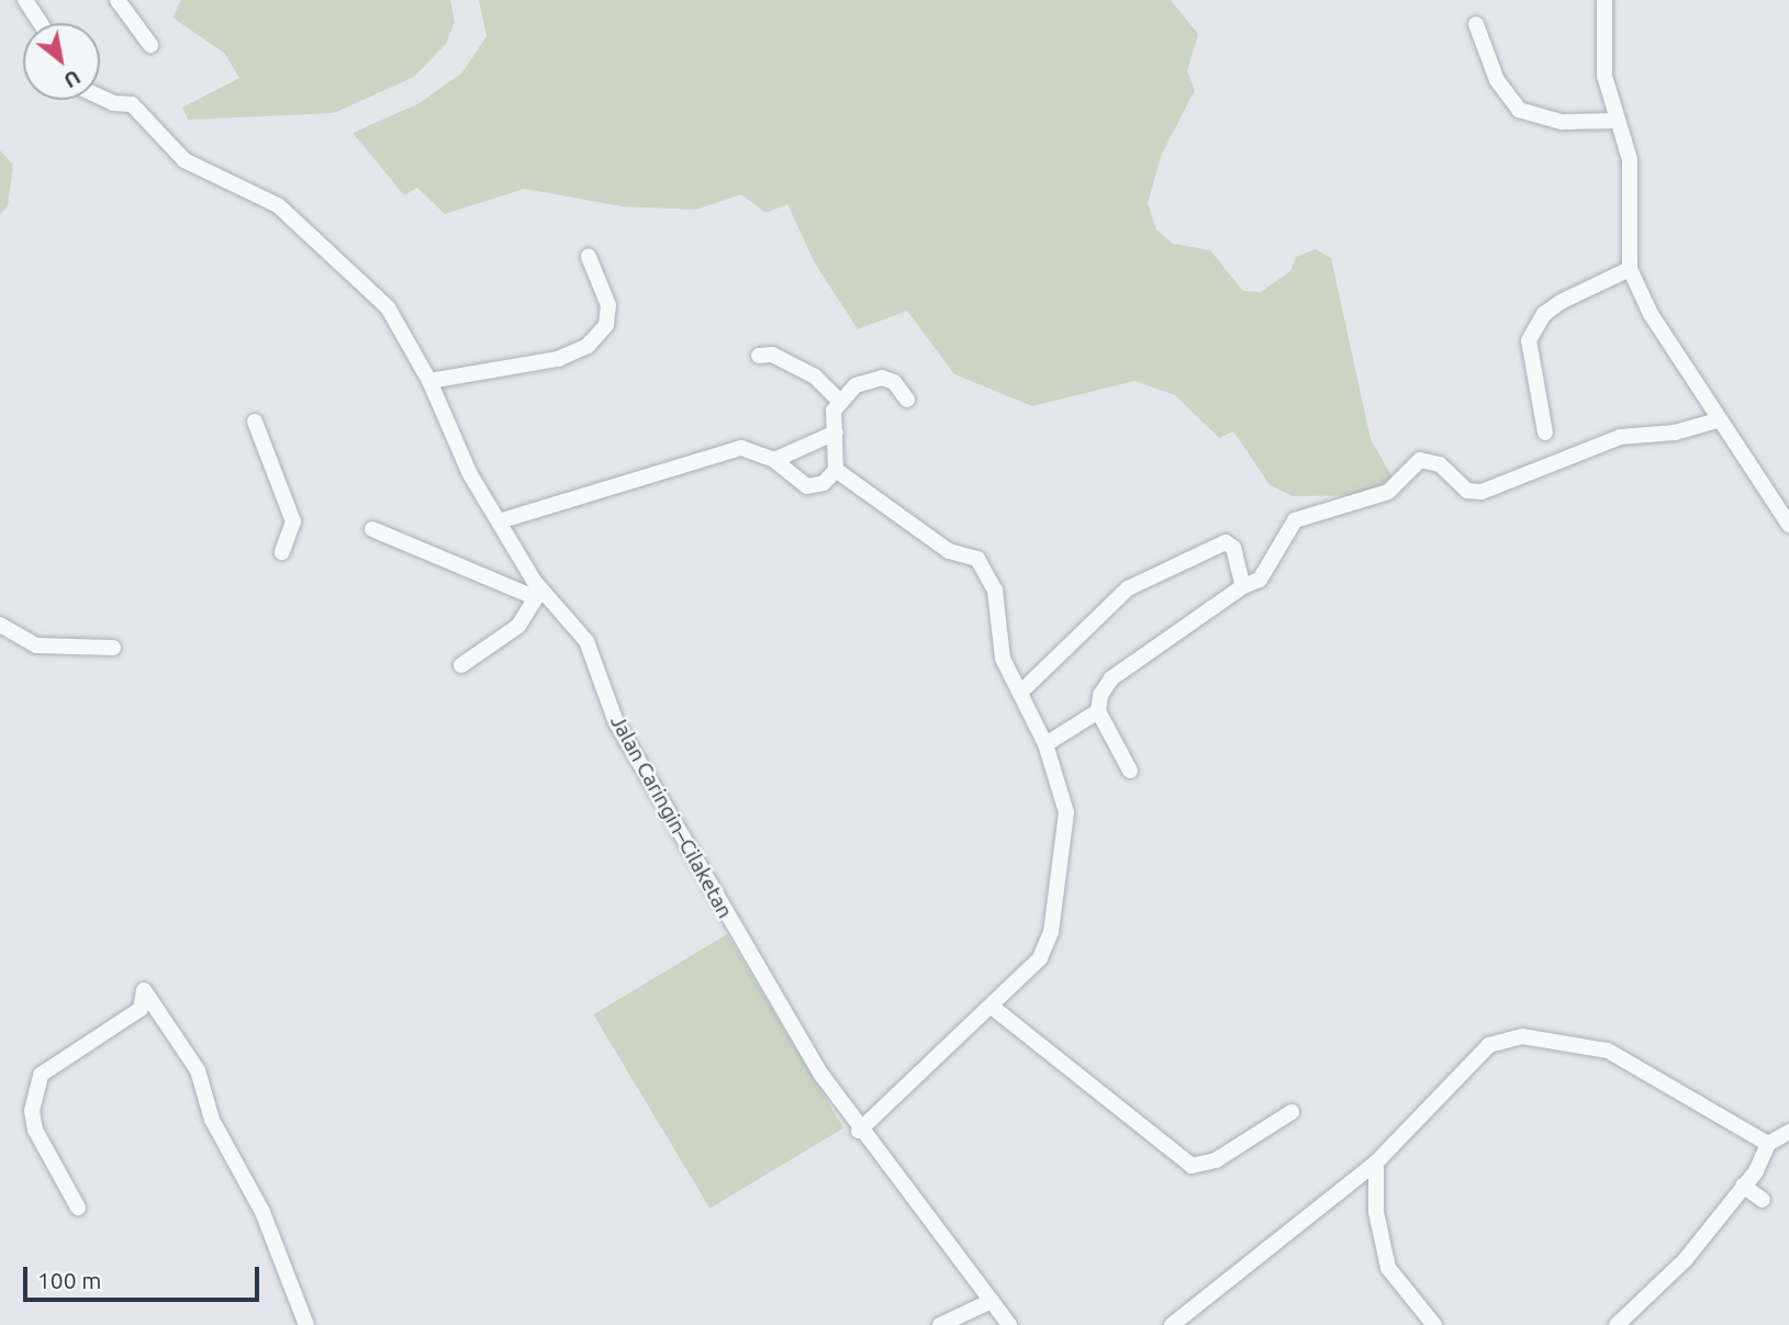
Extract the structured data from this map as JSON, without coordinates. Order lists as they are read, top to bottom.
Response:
{
  "streets": {
    "street": ["Jalan Caringin–Cilaketan"]
  },
  "scale_bar": "100 m",
  "north": "bottom right"
}
